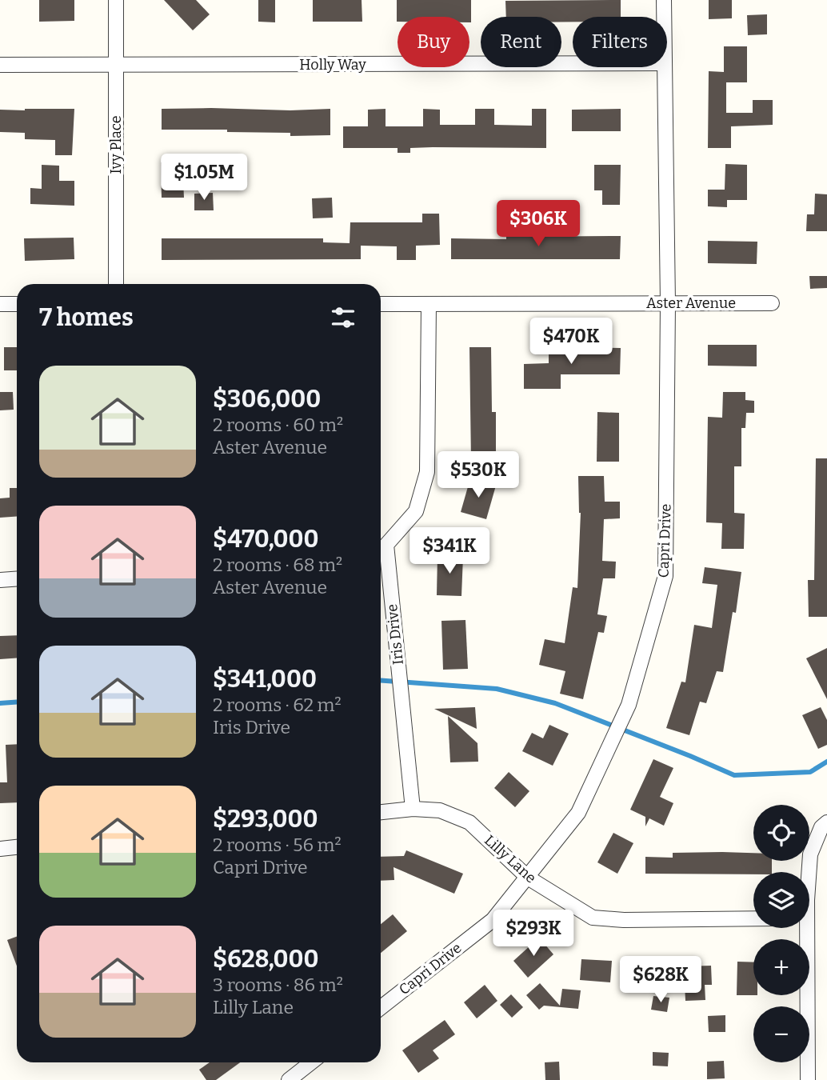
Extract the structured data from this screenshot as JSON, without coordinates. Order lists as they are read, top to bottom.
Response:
{
  "streets": {
    "street": [
      "Holly Way",
      "Ivy Place",
      "Aster Avenue",
      "Capri Drive",
      "Iris Drive",
      "Lilly Lane"
    ]
  },
  "crossings": [
    ["Holly Way", "Ivy Place"],
    ["Aster Avenue", "Capri Drive"],
    ["Aster Avenue", "Iris Drive"],
    ["Capri Drive", "Lilly Lane"],
    ["Iris Drive", "Lilly Lane"]
  ],
  "page": {
    "chip": ["Buy", "Rent", "Filters"],
    "price": [
      "$1.05M",
      "$306K",
      "$470K",
      "$530K",
      "$341K",
      "$293K",
      "$628K"
    ],
    "heading": "7 homes",
    "list": [
      {
        "name": "$306,000",
        "note": "2 rooms · 60 m² · Aster Avenue"
      },
      {
        "name": "$470,000",
        "note": "2 rooms · 68 m² · Aster Avenue"
      },
      {
        "name": "$341,000",
        "note": "2 rooms · 62 m² · Iris Drive"
      },
      {
        "name": "$293,000",
        "note": "2 rooms · 56 m² · Capri Drive"
      },
      {
        "name": "$628,000",
        "note": "3 rooms · 86 m² · Lilly Lane"
      }
    ],
    "map_buttons": ["+", "−"]
  }
}
